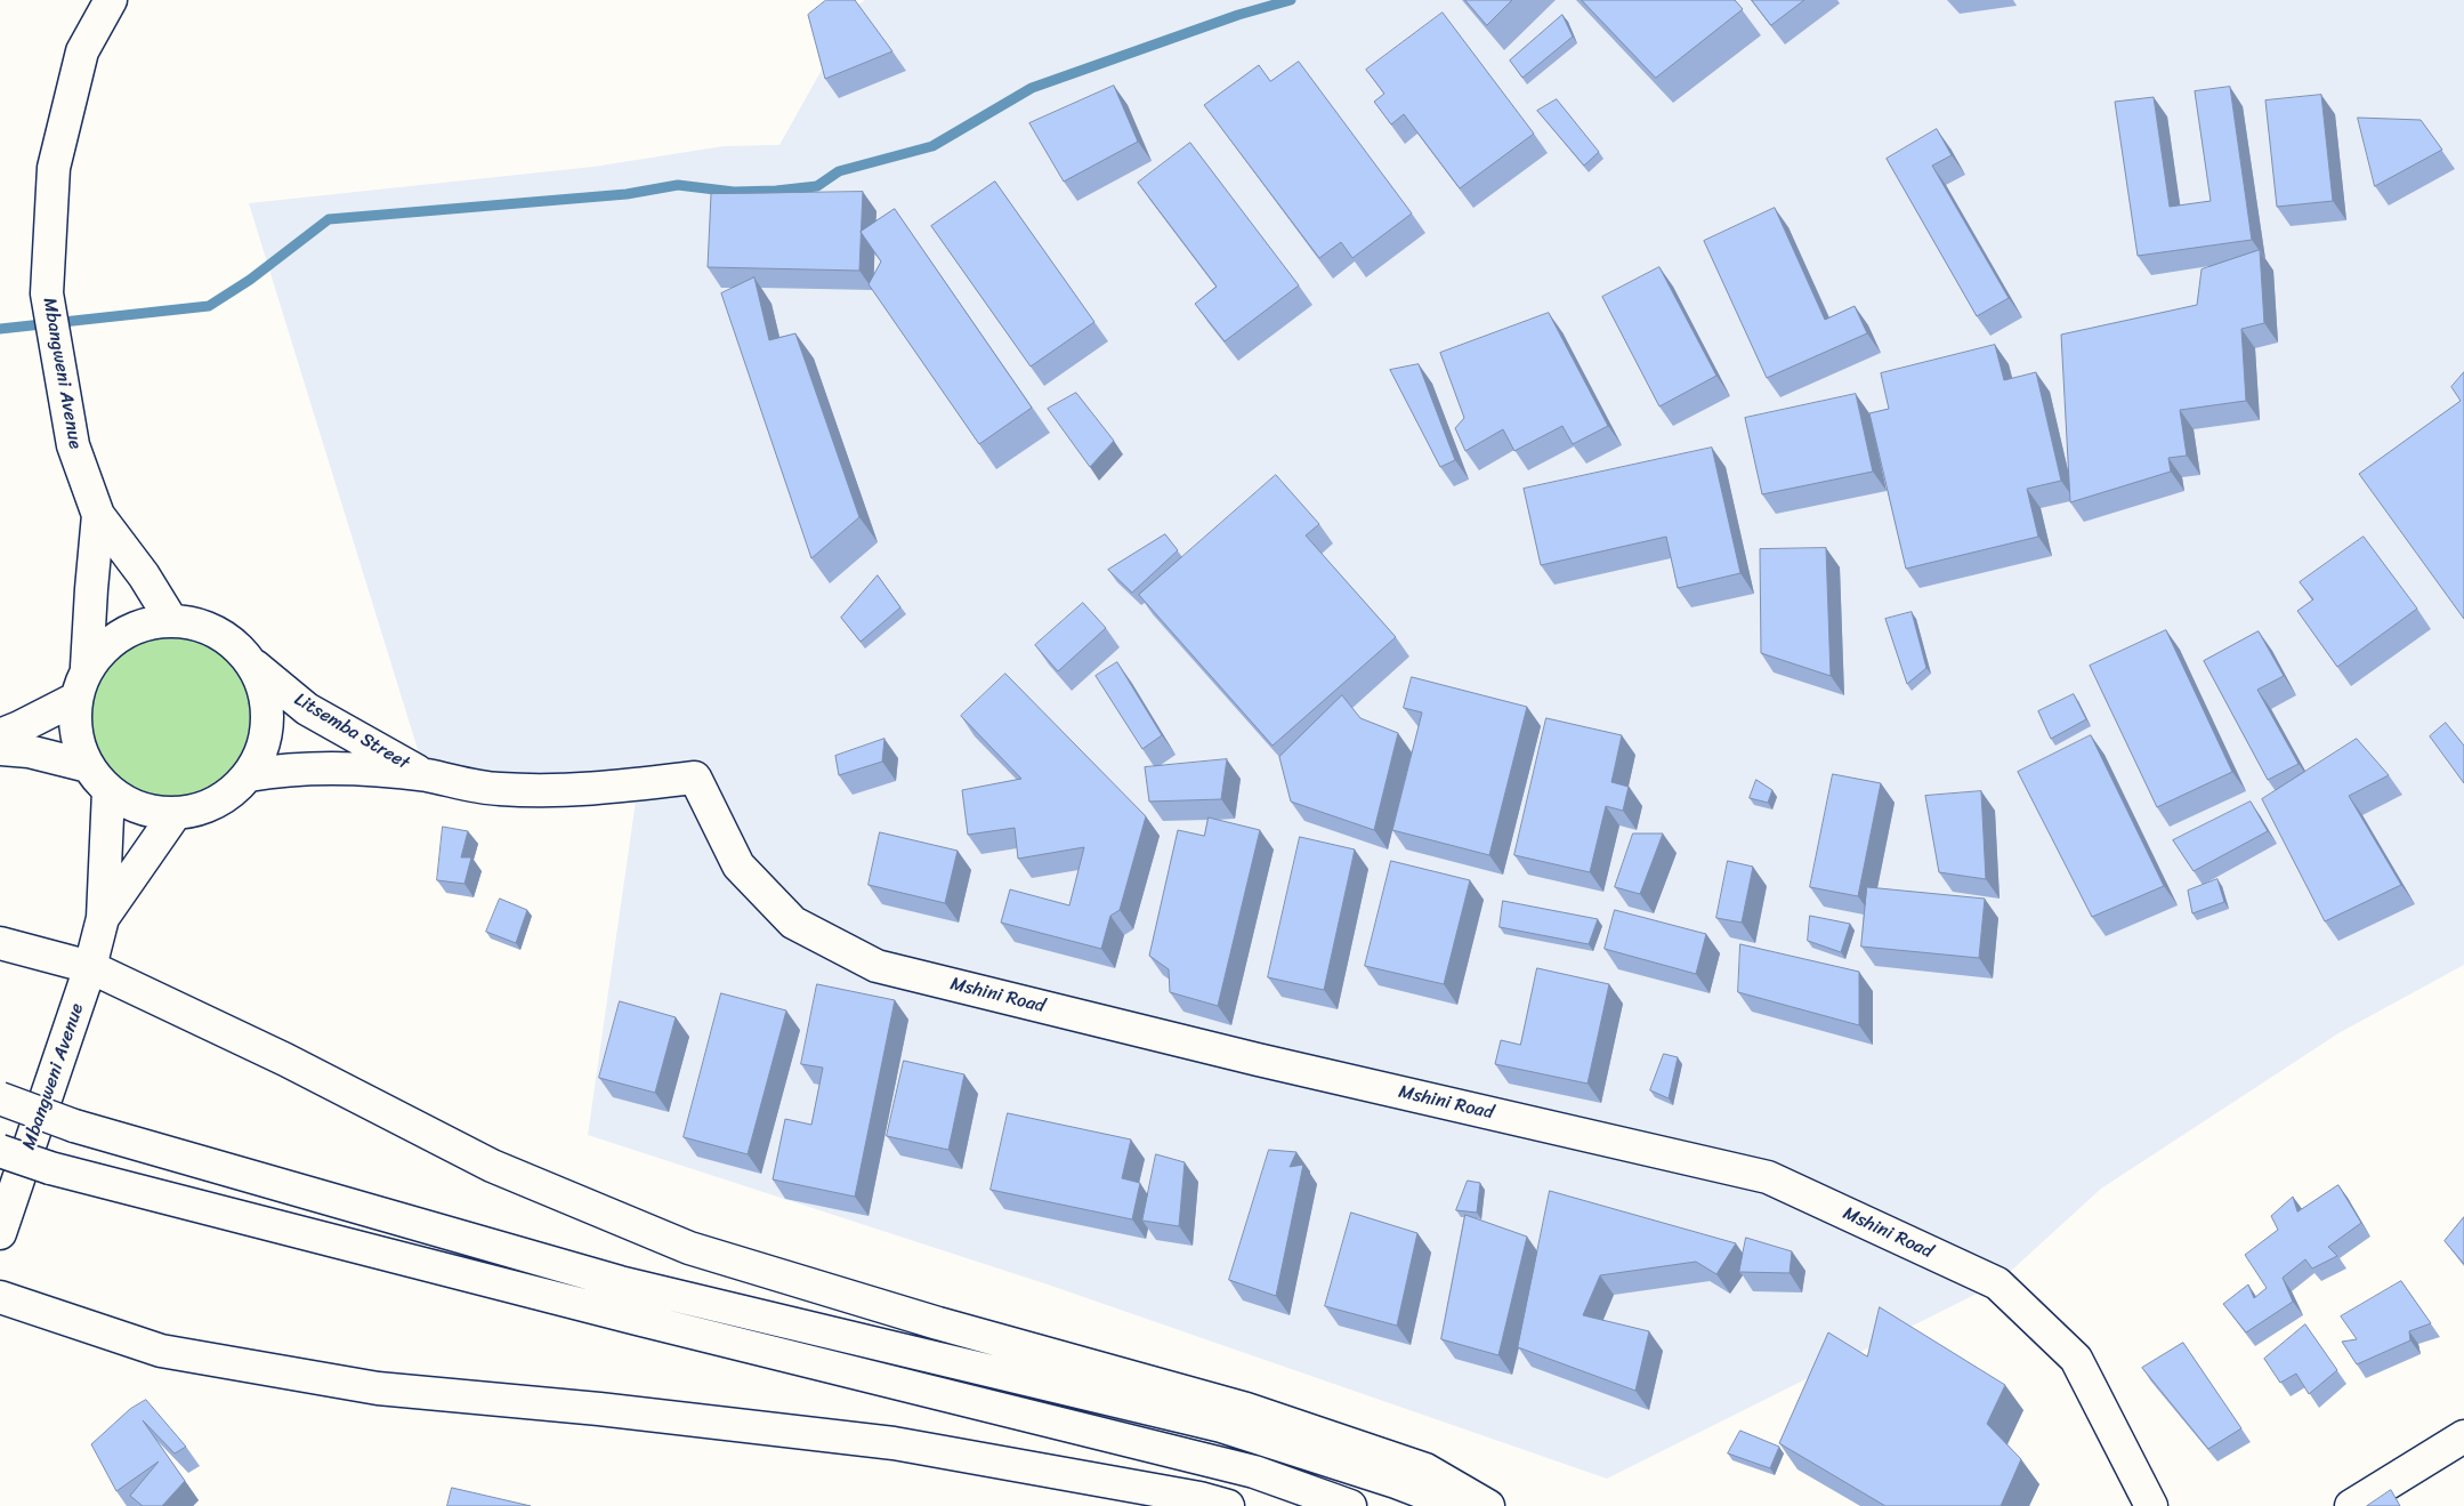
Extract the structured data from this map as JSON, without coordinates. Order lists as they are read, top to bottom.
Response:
{
  "streets": {
    "main road": ["Mbangweni Avenue", "Litsemba Street", "Mshini Road"]
  },
  "crossings": [
    ["Mbangweni Avenue", "Litsemba Street"],
    ["Litsemba Street", "Mshini Road"]
  ]
}
